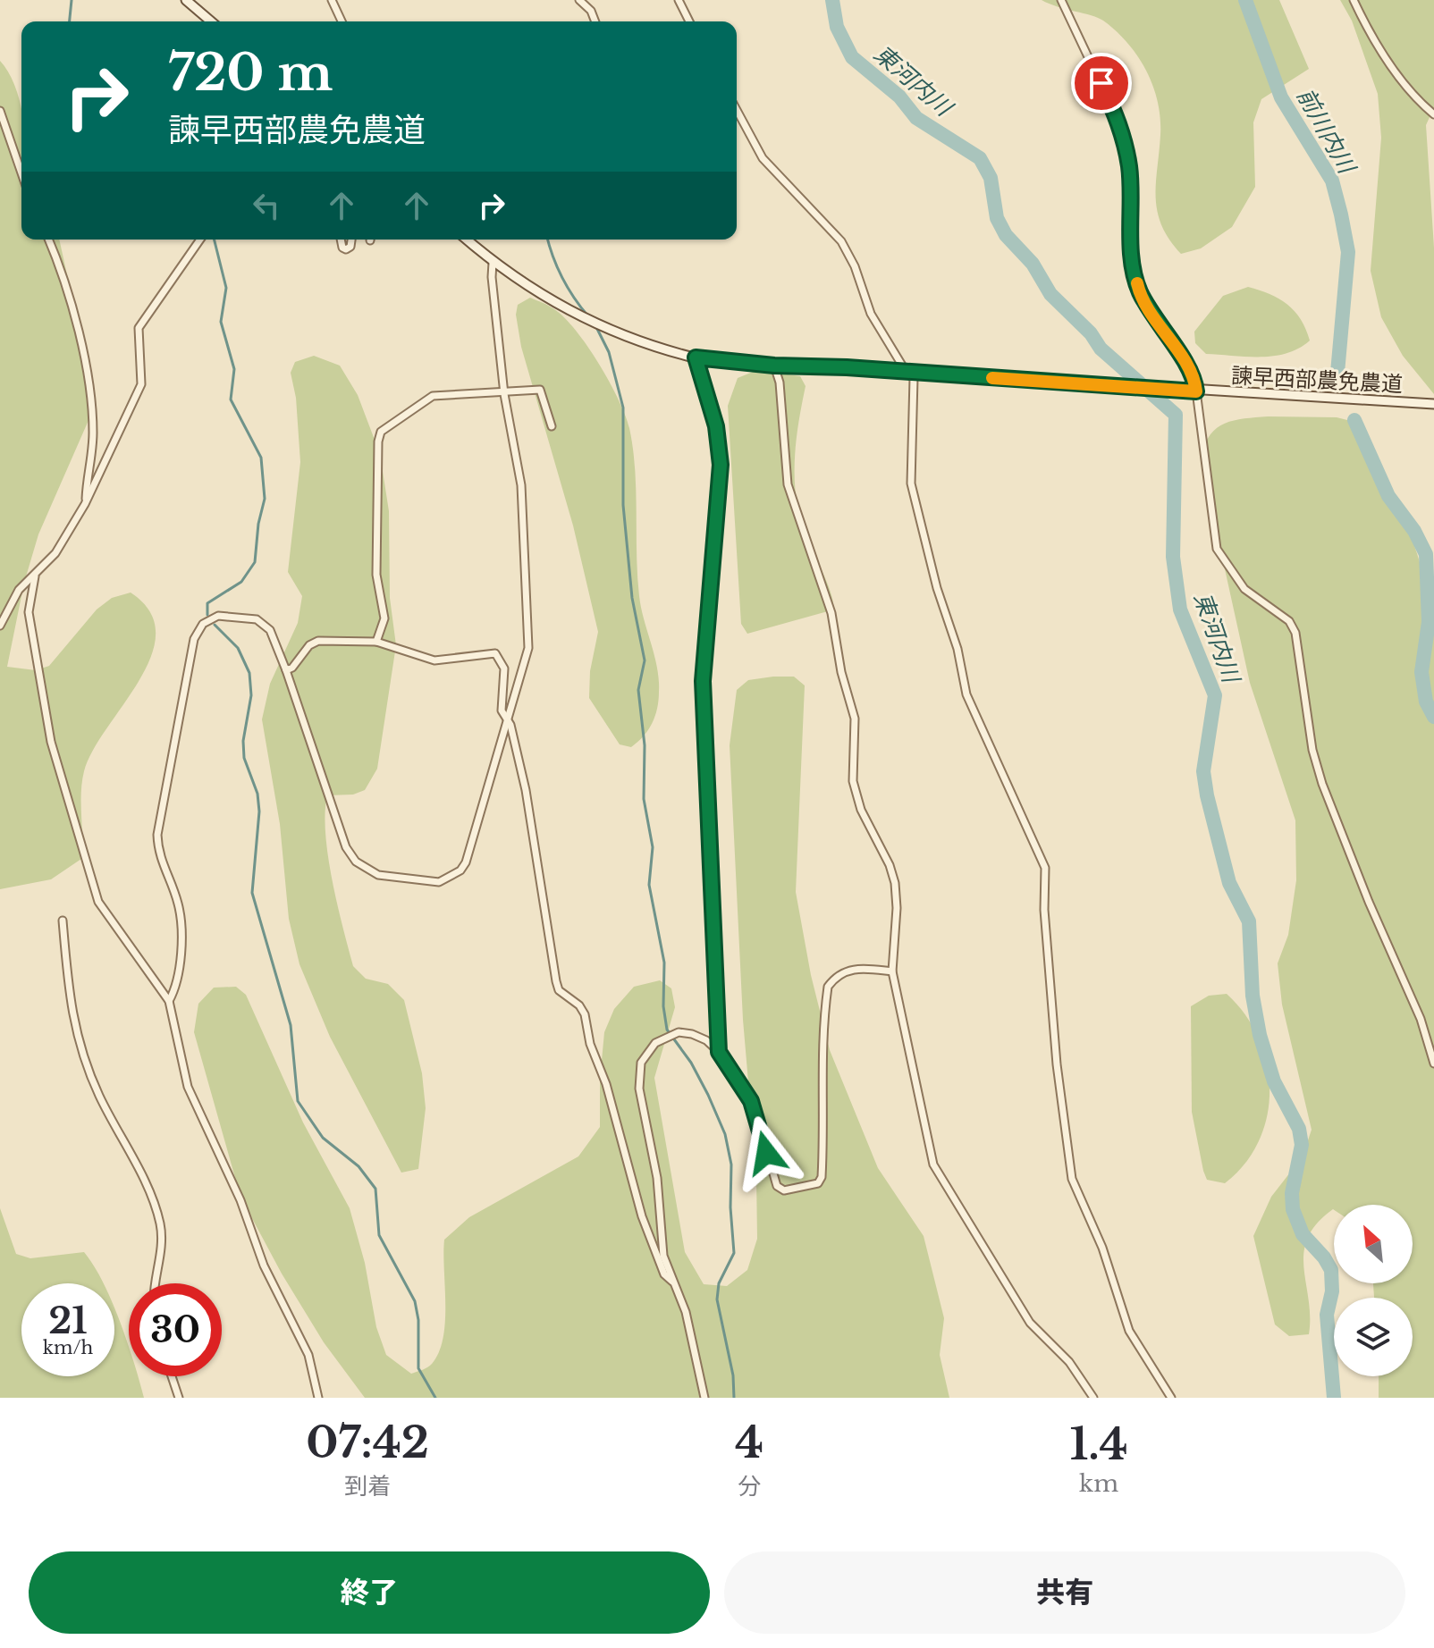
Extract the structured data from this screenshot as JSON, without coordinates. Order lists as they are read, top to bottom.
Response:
{
  "streets": {
    "street": ["諫早西部農免農道"]
  },
  "water": ["東河内川", "前川内川"],
  "north": "top left",
  "page": {
    "turn": ["720 m", "諫早西部農免農道"],
    "speed": "21 km/h",
    "limit": "30",
    "eta": [
      "07:42",
      "到着",
      "4",
      "分",
      "1.4",
      "km"
    ],
    "buttons": ["終了", "共有"]
  }
}
